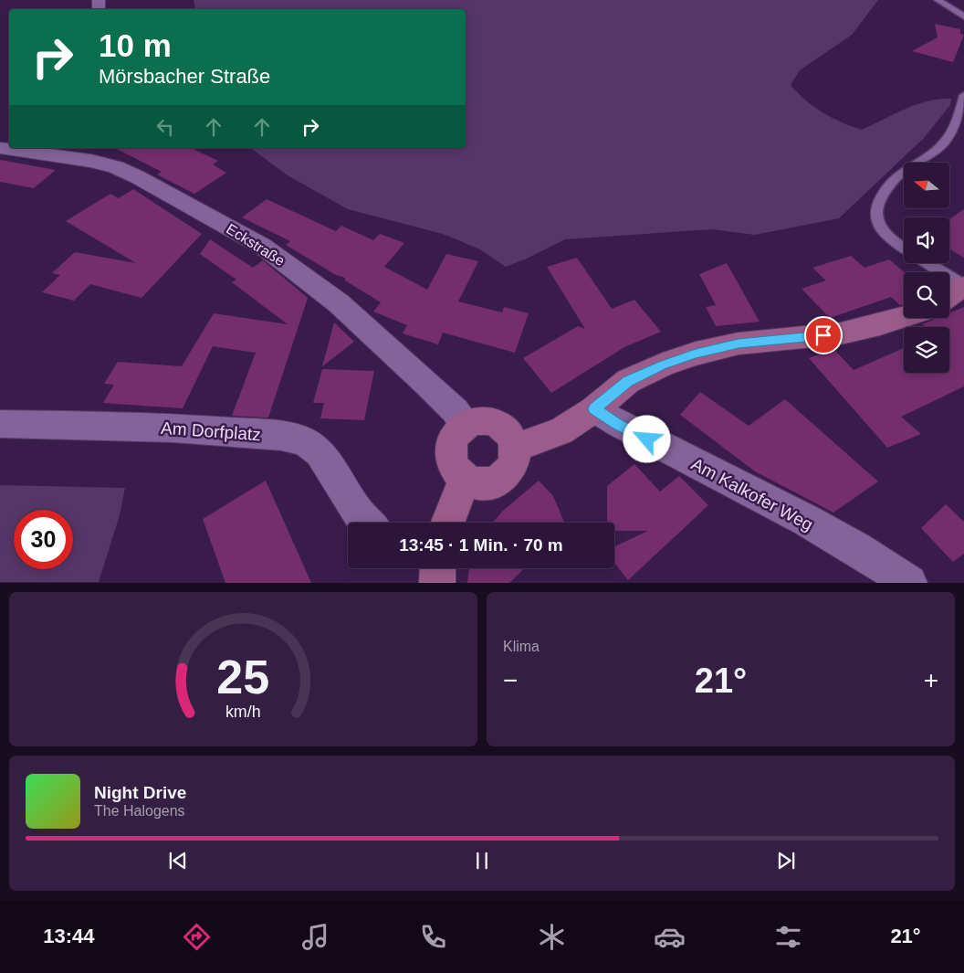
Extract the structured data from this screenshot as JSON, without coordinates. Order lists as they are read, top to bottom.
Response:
{
  "streets": {
    "street": ["Eckstraße", "Am Dorfplatz", "Am Kalkofer Weg"]
  },
  "north": "left",
  "page": {
    "turn": ["10 m", "Mörsbacher Straße"],
    "limit": "30",
    "trip": "13:45 · 1 Min. · 70 m",
    "tile": "Klima",
    "heat": ["−", "21°", "+"],
    "song": ["Night Drive", "The Halogens"],
    "tabs": ["13:44", "21°"],
    "gauge": ["25", "km/h"]
  }
}
